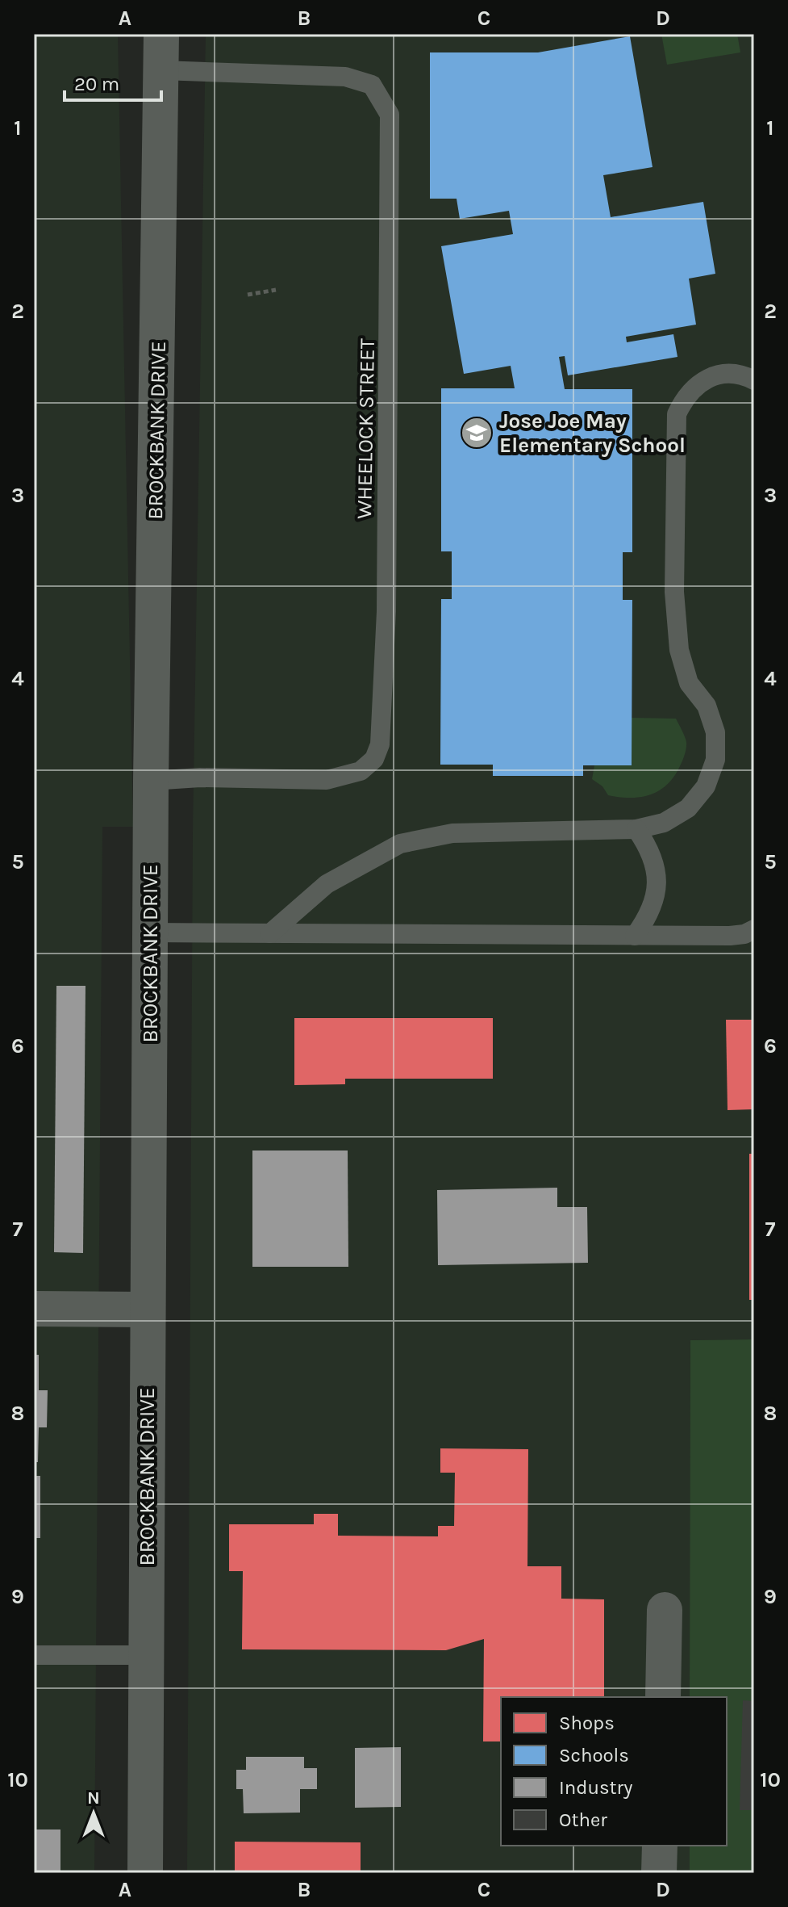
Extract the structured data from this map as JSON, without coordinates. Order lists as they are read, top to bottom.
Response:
{
  "streets": {
    "street": ["BROCKBANK DRIVE"],
    "lane": ["WHEELOCK STREET"]
  },
  "crossings": [
    ["WHEELOCK STREET", "BROCKBANK DRIVE"]
  ],
  "places": {
    "school or university": ["Jose Joe May Elementary School"]
  },
  "legend": [
    "Shops",
    "Schools",
    "Industry",
    "Other"
  ],
  "scale_bar": "20 m",
  "north": "top",
  "grid": {
    "columns": [
      "A",
      "B",
      "C",
      "D"
    ],
    "rows": [
      "1",
      "2",
      "3",
      "4",
      "5",
      "6",
      "7",
      "8",
      "9",
      "10"
    ]
  }
}
